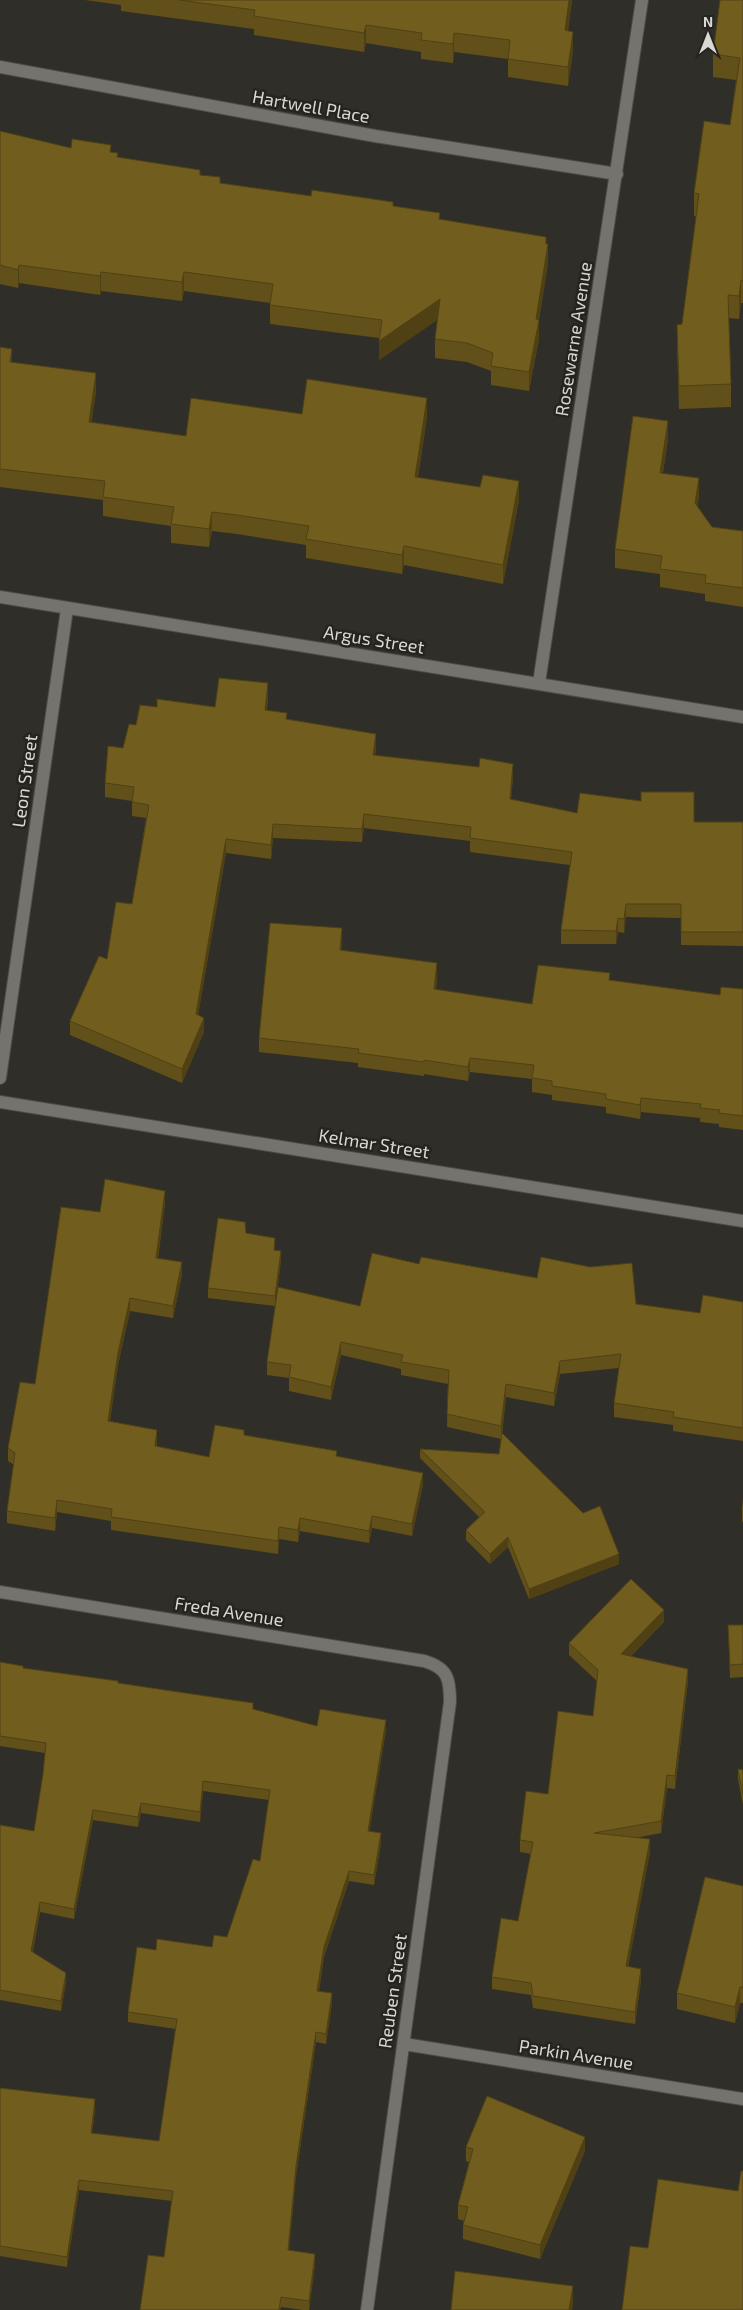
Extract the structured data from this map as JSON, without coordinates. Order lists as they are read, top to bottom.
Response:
{
  "streets": {
    "street": [
      "Hartwell Place",
      "Rosewarne Avenue",
      "Argus Street",
      "Leon Street",
      "Kelmar Street",
      "Freda Avenue",
      "Reuben Street",
      "Parkin Avenue"
    ]
  },
  "crossings": [
    ["Hartwell Place", "Rosewarne Avenue"],
    ["Rosewarne Avenue", "Argus Street"],
    ["Argus Street", "Leon Street"],
    ["Freda Avenue", "Reuben Street"],
    ["Reuben Street", "Parkin Avenue"]
  ],
  "north": "top"
}
